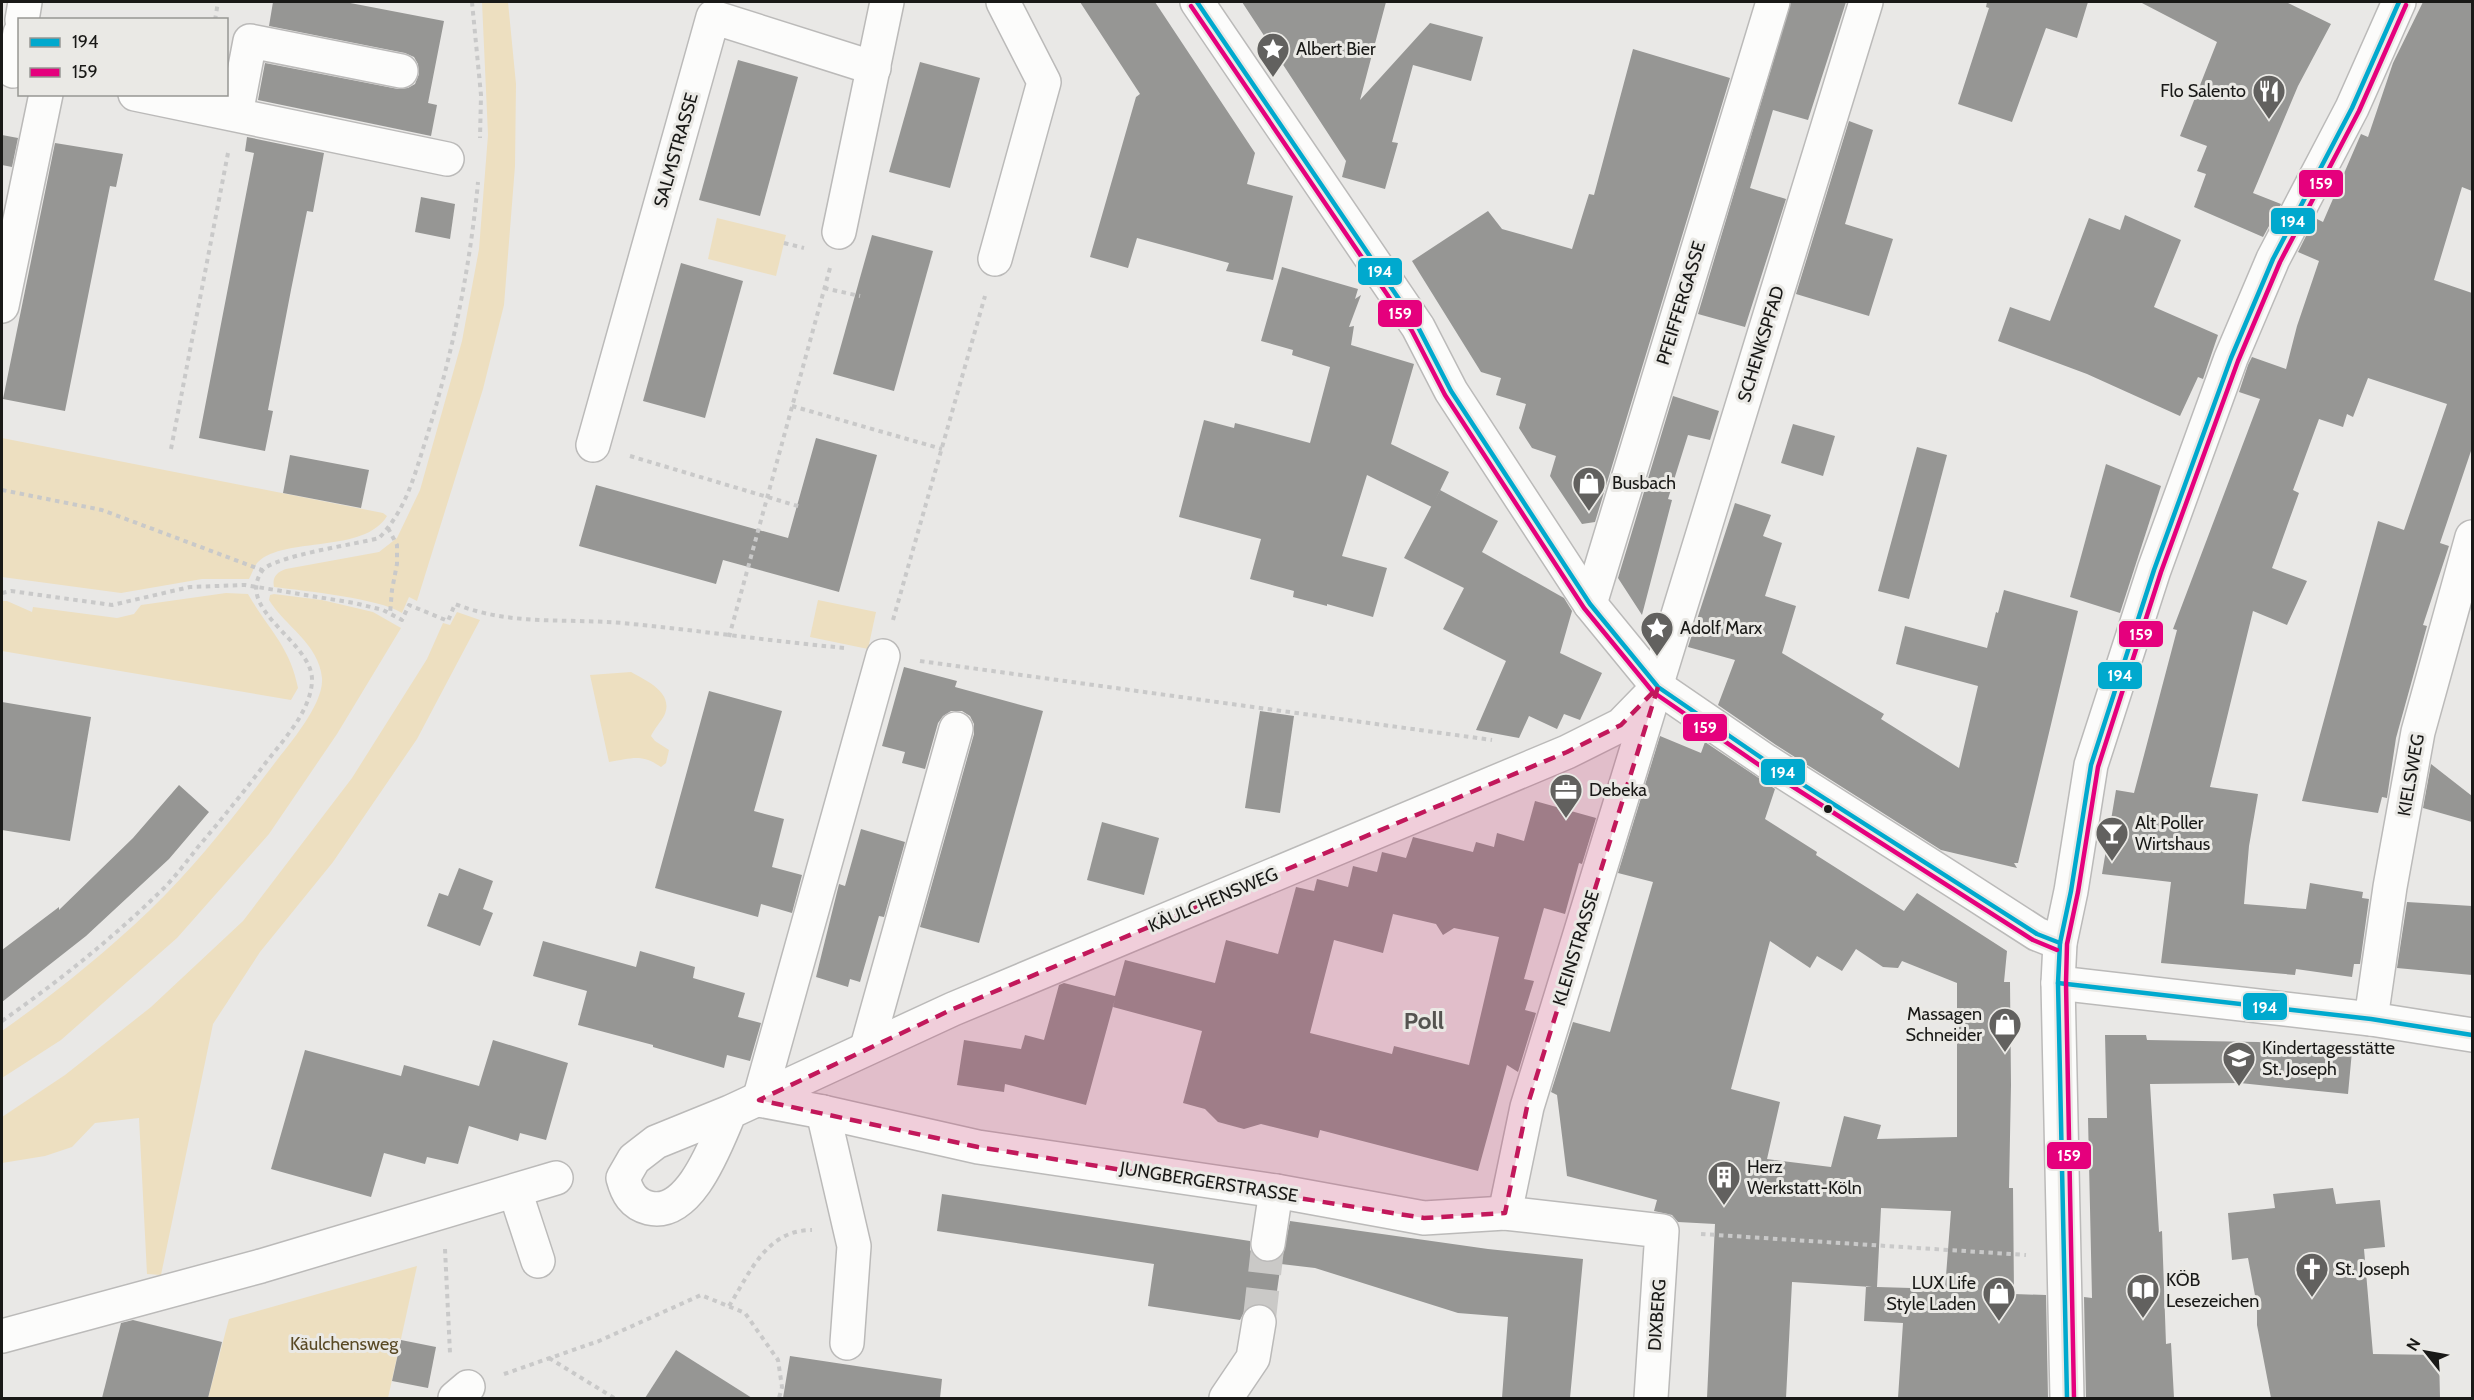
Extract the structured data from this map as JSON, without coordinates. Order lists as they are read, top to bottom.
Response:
{
  "streets": {
    "street": [
      "SALMSTRASSE",
      "PFEIFFERGASSE",
      "SCHENKSPFAD",
      "KIELSWEG",
      "KÄULCHENSWEG",
      "KLEINSTRASSE",
      "JUNGBERGERSTRASSE",
      "DIXBERG"
    ]
  },
  "crossings": [
    ["SCHENKSPFAD", "KÄULCHENSWEG"],
    ["SCHENKSPFAD", "KLEINSTRASSE"],
    ["KÄULCHENSWEG", "KLEINSTRASSE"],
    ["KÄULCHENSWEG", "JUNGBERGERSTRASSE"],
    ["KLEINSTRASSE", "JUNGBERGERSTRASSE"],
    ["JUNGBERGERSTRASSE", "DIXBERG"]
  ],
  "districts": ["Poll"],
  "parks": ["Käulchensweg"],
  "places": {
    "place": ["Albert Bier", "Adolf Marx"],
    "restaurant": ["Flo Salento"],
    "shop": ["Busbach", "Massagen Schneider", "LUX Life Style Laden"],
    "office": ["Debeka"],
    "bar": ["Alt Poller Wirtshaus"],
    "school or university": ["Kindertagesstätte St. Joseph"],
    "building": ["Herz Werkstatt-Köln"],
    "church": ["St. Joseph"],
    "library": ["KÖB Lesezeichen"]
  },
  "lines": ["transit line 194", "transit line 159"],
  "legend": ["194", "159"],
  "north": "top left"
}
